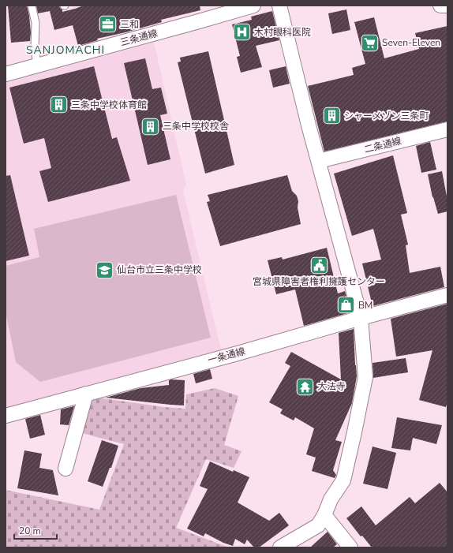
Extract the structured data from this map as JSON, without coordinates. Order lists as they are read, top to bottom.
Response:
{
  "streets": {
    "street": ["三条通線", "二条通線", "一条通線"]
  },
  "districts": ["SANJOMACHI"],
  "places": {
    "office": ["三和"],
    "hospital": ["木村眼科医院"],
    "supermarket": ["Seven-Eleven"],
    "building": ["三条中学校体育館", "シャーメゾン三条町", "三条中学校校舎"],
    "public building": ["宮城県障害者権利擁護センター"],
    "school or university": ["仙台市立三条中学校"],
    "shop": ["BM"],
    "temple": ["大法寺"]
  },
  "scale_bar": "20 m"
}
